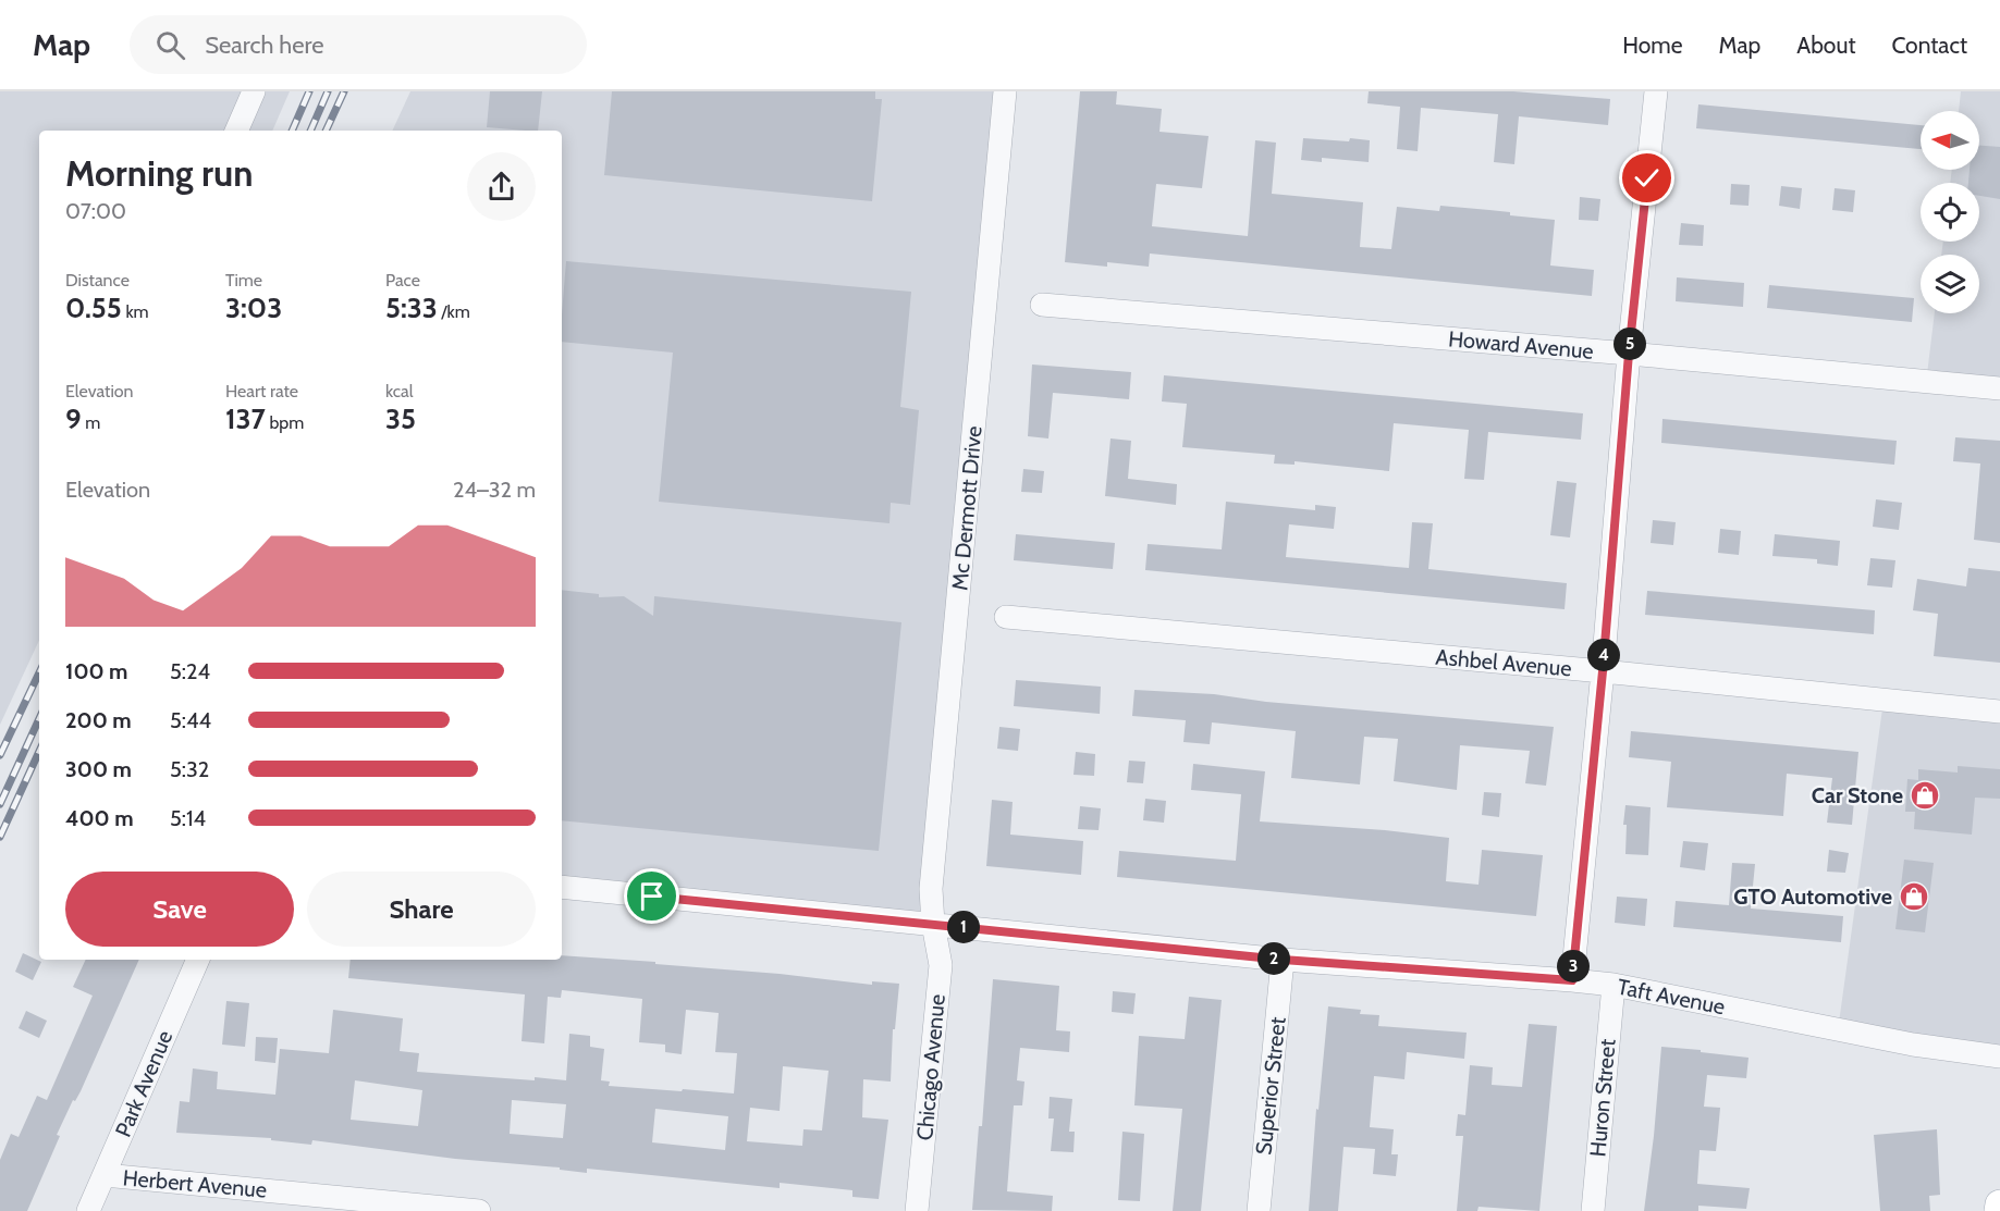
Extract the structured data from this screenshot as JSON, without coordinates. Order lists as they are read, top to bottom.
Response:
{
  "streets": {
    "street": [
      "Howard Avenue",
      "Mc Dermott Drive",
      "Ashbel Avenue",
      "Taft Avenue",
      "Chicago Avenue",
      "Park Avenue",
      "Superior Street",
      "Huron Street",
      "Herbert Avenue"
    ]
  },
  "crossings": [
    ["Mc Dermott Drive", "Taft Avenue"],
    ["Mc Dermott Drive", "Chicago Avenue"],
    ["Taft Avenue", "Chicago Avenue"],
    ["Taft Avenue", "Superior Street"],
    ["Taft Avenue", "Huron Street"],
    ["Park Avenue", "Herbert Avenue"]
  ],
  "places": {
    "shop": ["Car Stone", "GTO Automotive"]
  },
  "north": "left",
  "page": {
    "header": "Map",
    "search": "Search here",
    "nav": [
      "Home",
      "Map",
      "About",
      "Contact"
    ],
    "heading": ["Morning run", "07:00"],
    "stats": [
      ["Distance", "0.55 km"],
      ["Time", "3:03"],
      ["Pace", "5:33 /km"],
      ["Elevation", "9 m"],
      ["Heart rate", "137 bpm"],
      ["kcal", "35"]
    ],
    "pins": [
      "5",
      "4",
      "1",
      "2",
      "3"
    ],
    "chart": ["Elevation", "24–32 m"],
    "list": [
      {
        "name": "100 m",
        "note": "5:24"
      },
      {
        "name": "200 m",
        "note": "5:44"
      },
      {
        "name": "300 m",
        "note": "5:32"
      },
      {
        "name": "400 m",
        "note": "5:14"
      }
    ],
    "buttons": ["Save", "Share"]
  }
}
